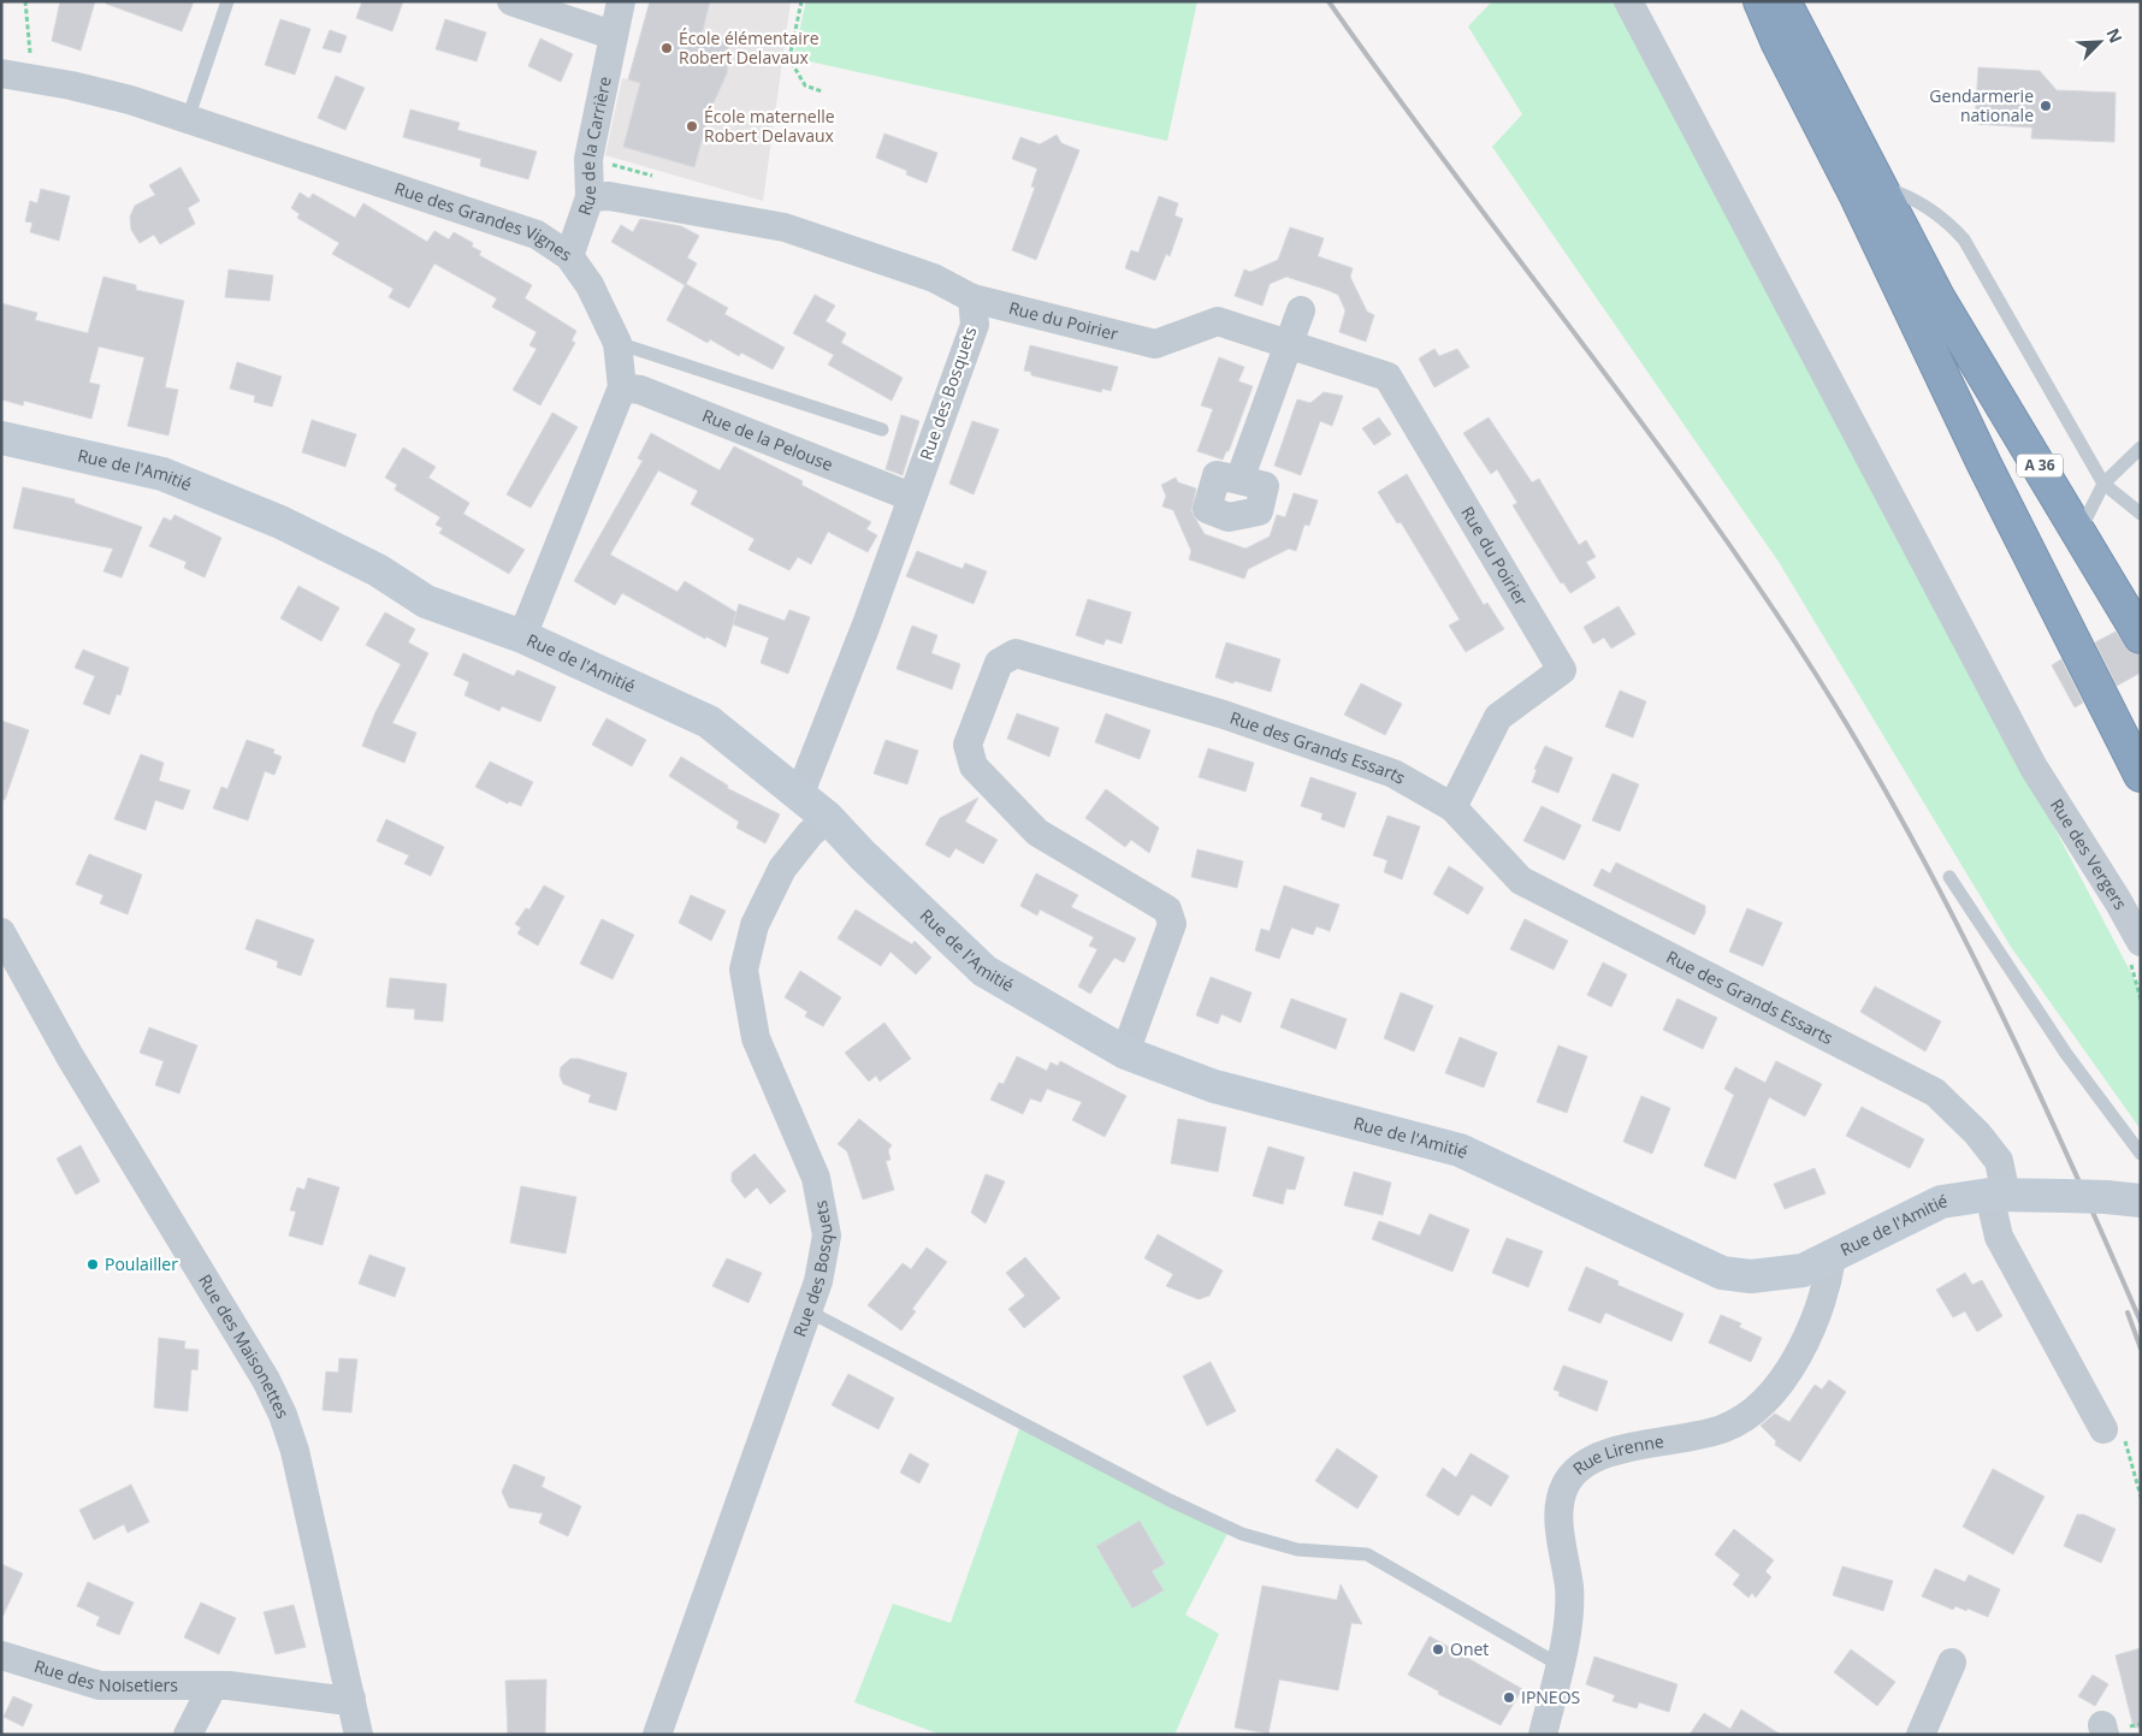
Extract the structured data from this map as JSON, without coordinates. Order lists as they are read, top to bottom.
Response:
{
  "streets": {
    "highway": ["A 36"],
    "street": [
      "Rue de la Carrière",
      "Rue des Grandes Vignes",
      "Rue du Poirier",
      "Rue des Bosquets",
      "Rue de la Pelouse",
      "Rue de l'Amitié",
      "Rue des Grands Essarts",
      "Rue des Vergers",
      "Rue des Maisonettes",
      "Rue Lirenne",
      "Rue des Noisetiers"
    ]
  },
  "crossings": [
    ["Rue de la Carrière", "Rue des Grandes Vignes"],
    ["Rue des Grandes Vignes", "Rue de la Pelouse"],
    ["Rue des Grandes Vignes", "Rue de l'Amitié"],
    ["Rue du Poirier", "Rue des Bosquets"],
    ["Rue du Poirier", "Rue des Grands Essarts"],
    ["Rue des Bosquets", "Rue de la Pelouse"],
    ["Rue des Bosquets", "Rue de l'Amitié"],
    ["Rue de l'Amitié", "Rue des Grands Essarts"],
    ["Rue de l'Amitié", "Rue Lirenne"],
    ["Rue des Maisonettes", "Rue des Noisetiers"]
  ],
  "places": [
    "École élémentaire Robert Delavaux",
    "Gendarmerie nationale",
    "École maternelle Robert Delavaux",
    "Poulailler",
    "Onet",
    "IPNEOS"
  ],
  "north": "top right"
}
